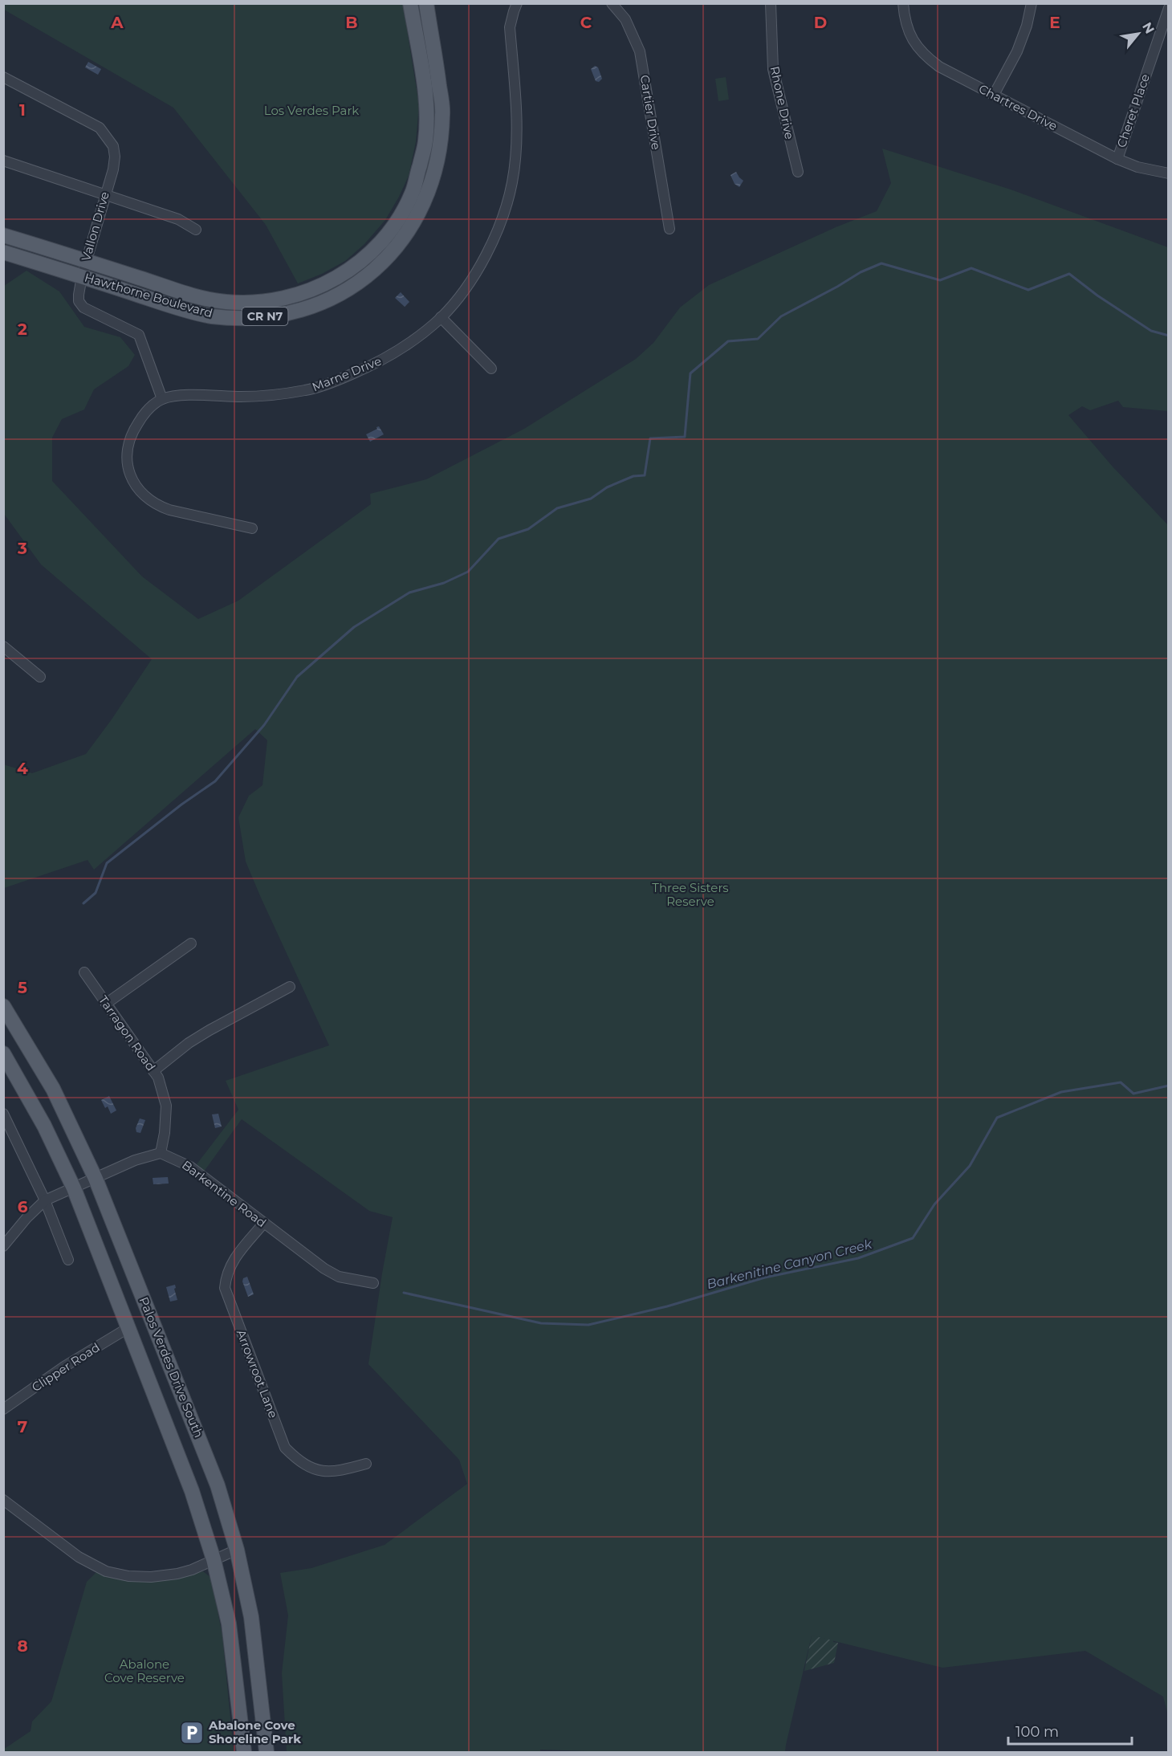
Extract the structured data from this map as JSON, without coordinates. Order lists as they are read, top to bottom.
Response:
{
  "streets": {
    "main road": ["Hawthorne Boulevard", "CR N7", "Palos Verdes Drive South"],
    "street": [
      "Rhone Drive",
      "Chartres Drive",
      "Cheret Place",
      "Cartier Drive",
      "Vallon Drive",
      "Marne Drive",
      "Tarragon Road",
      "Barkentine Road",
      "Clipper Road",
      "Arrowroot Lane"
    ]
  },
  "crossings": [
    ["Chartres Drive", "Cheret Place"],
    ["Vallon Drive", "Hawthorne Boulevard"],
    ["Vallon Drive", "Marne Drive"],
    ["Tarragon Road", "Barkentine Road"],
    ["Barkentine Road", "Arrowroot Lane"],
    ["Clipper Road", "Palos Verdes Drive South"]
  ],
  "water": ["Barkenitine Canyon Creek"],
  "parks": ["Los Verdes Park", "Three Sisters Reserve", "Abalone Cove Reserve"],
  "places": {
    "parking": ["Abalone Cove Shoreline Park"]
  },
  "scale_bar": "100 m",
  "north": "top right",
  "grid": {
    "columns": [
      "A",
      "B",
      "C",
      "D",
      "E"
    ],
    "rows": [
      "1",
      "2",
      "3",
      "4",
      "5",
      "6",
      "7",
      "8"
    ]
  }
}
